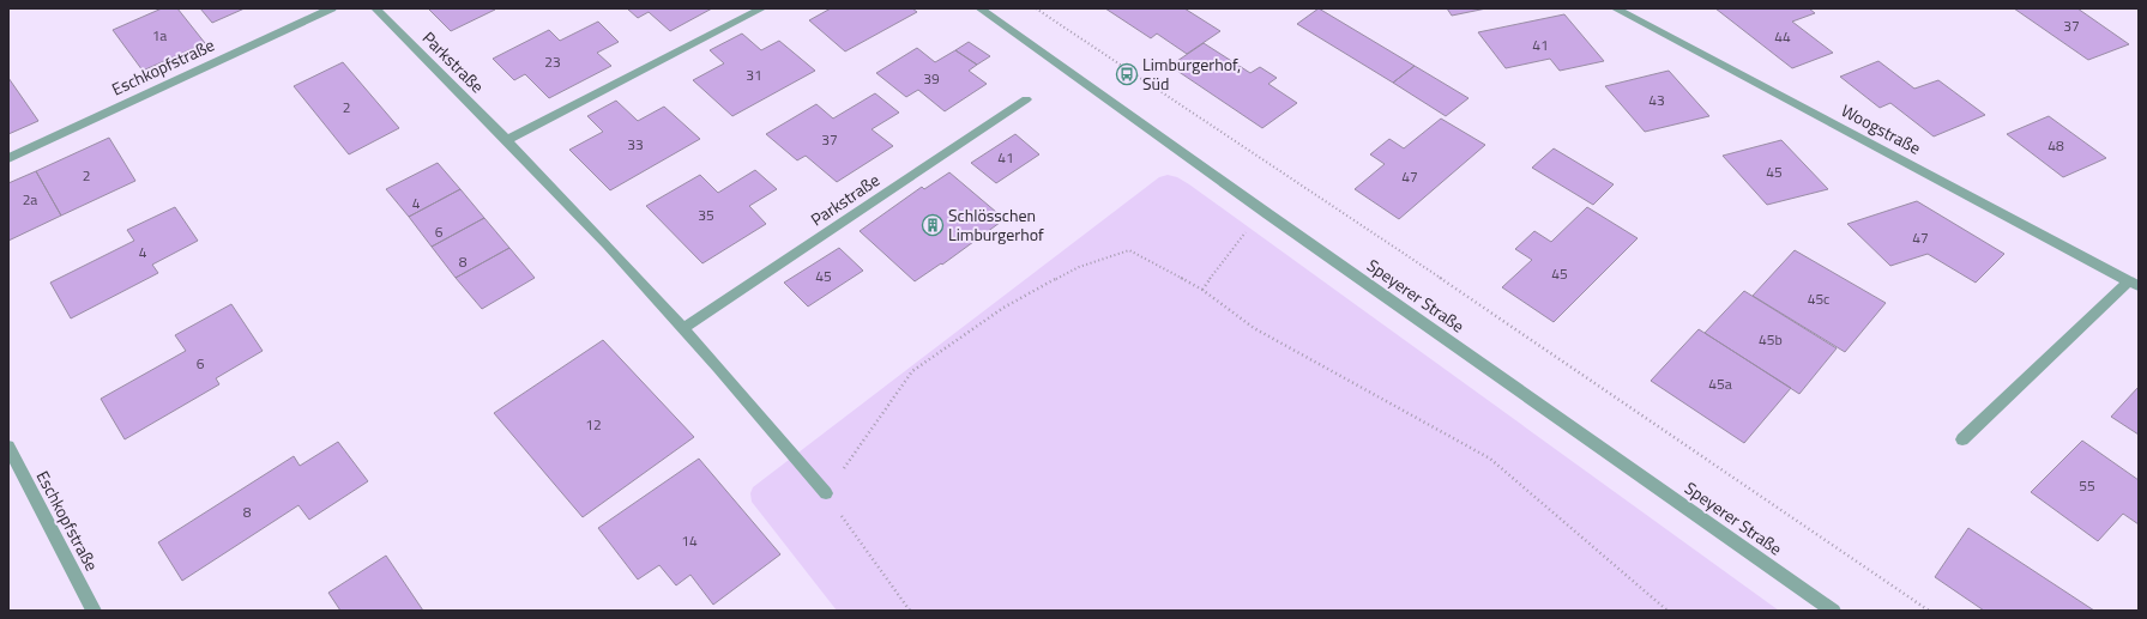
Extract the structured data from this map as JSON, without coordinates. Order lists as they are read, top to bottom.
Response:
{
  "streets": {
    "street": [
      "Parkstraße",
      "Eschkopfstraße",
      "Woogstraße",
      "Speyerer Straße"
    ]
  },
  "places": {
    "bus stop": ["Limburgerhof, Süd"],
    "building": ["Schlösschen Limburgerhof"]
  },
  "house_numbers": [
    "37",
    "1a",
    "44",
    "41",
    "23",
    "31",
    "39",
    "43",
    "2",
    "37",
    "33",
    "48",
    "41",
    "45",
    "2",
    "47",
    "2a",
    "4",
    "35",
    "6",
    "47",
    "4",
    "8",
    "45",
    "45",
    "45c",
    "45b",
    "6",
    "45a",
    "12",
    "55",
    "8",
    "14"
  ]
}
